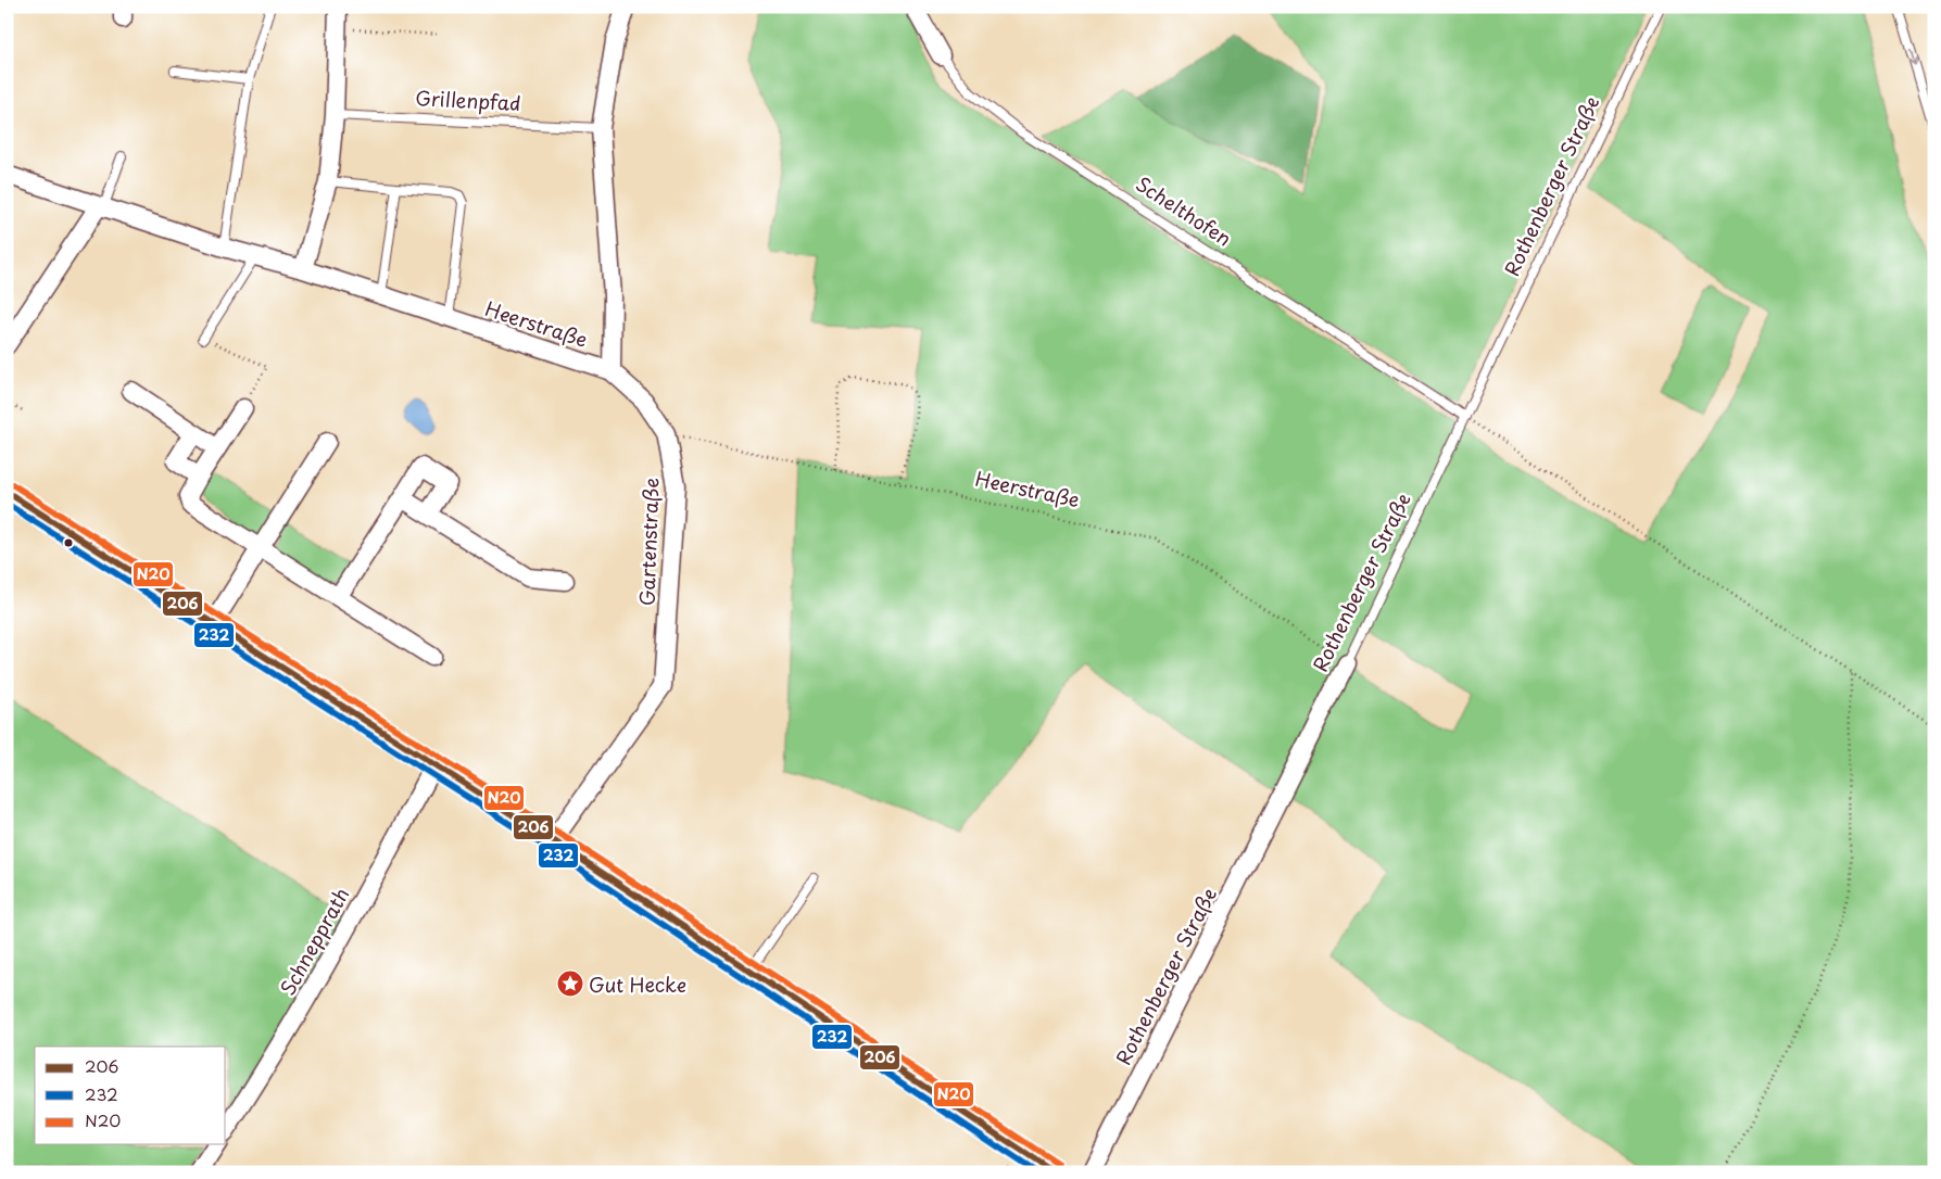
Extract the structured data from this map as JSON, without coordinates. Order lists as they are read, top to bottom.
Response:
{
  "streets": {
    "street": [
      "Rothenberger Straße",
      "Schelthofen",
      "Heerstraße",
      "Gartenstraße",
      "Schnepprath"
    ],
    "lane": ["Grillenpfad"]
  },
  "crossings": [
    ["Rothenberger Straße", "Schelthofen"],
    ["Rothenberger Straße", "Heerstraße"],
    ["Heerstraße", "Gartenstraße"]
  ],
  "places": {
    "place": ["Gut Hecke"]
  },
  "lines": ["transit line N20", "transit line 206", "transit line 232"],
  "legend": ["206", "232", "N20"]
}
